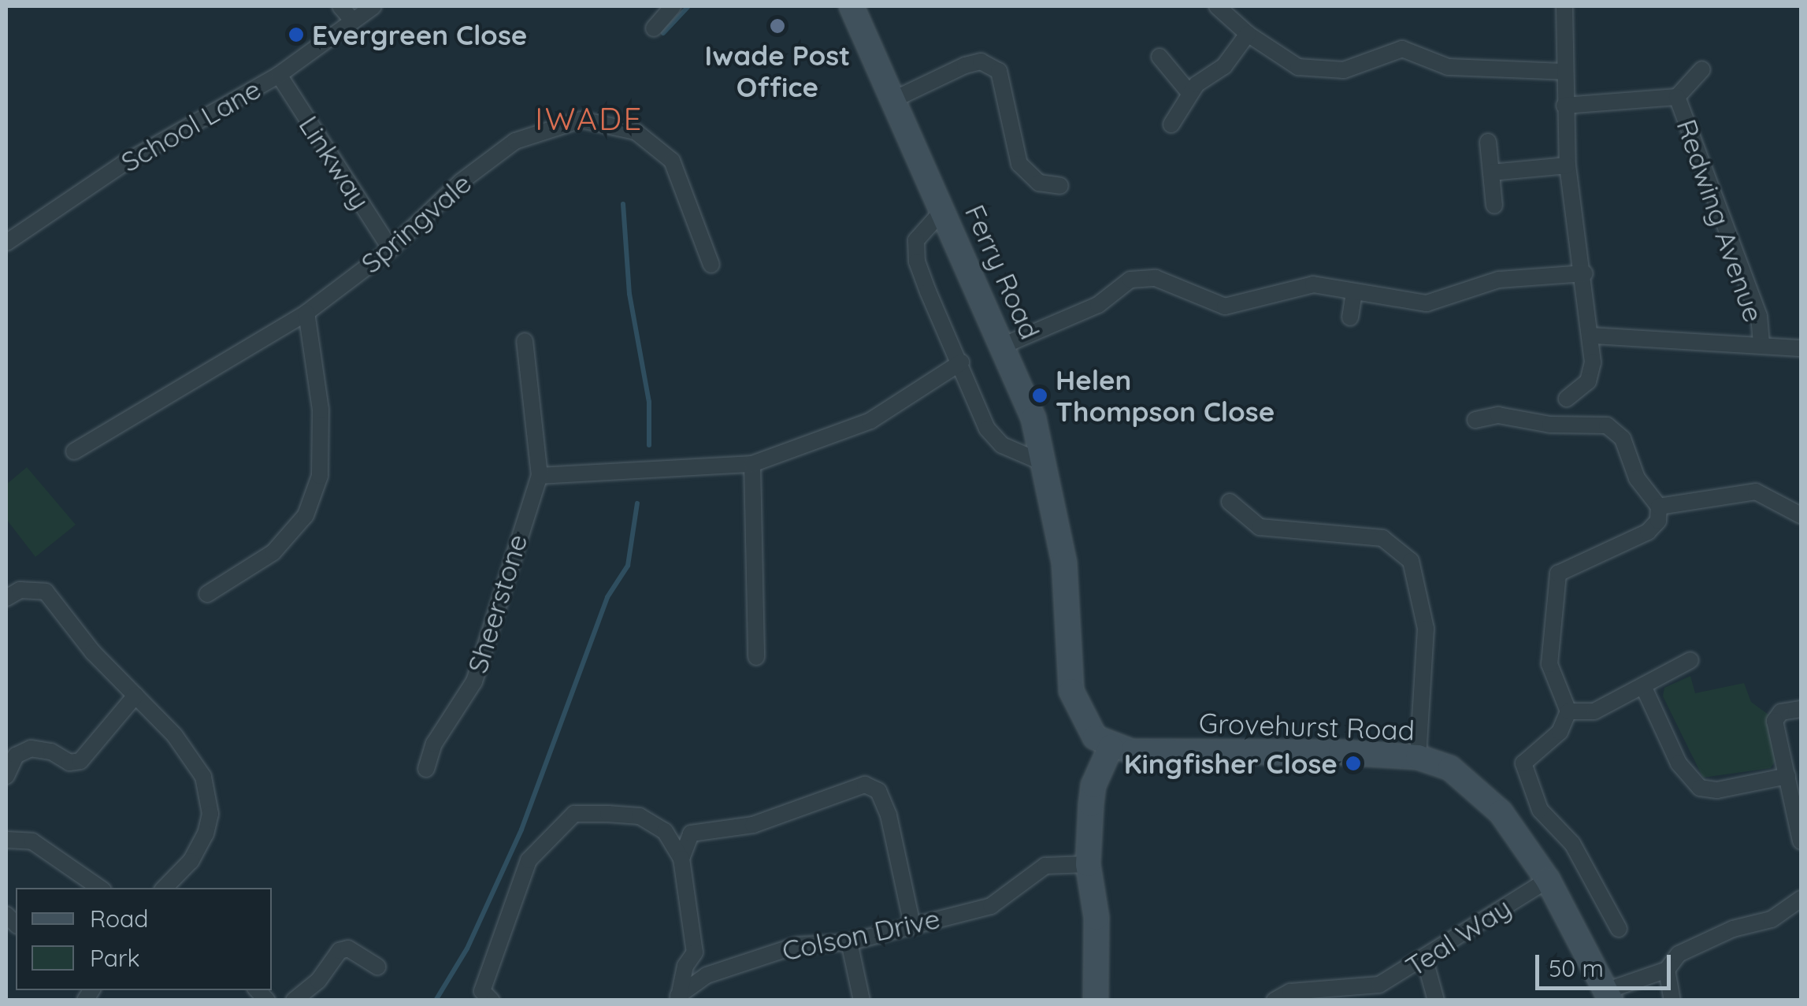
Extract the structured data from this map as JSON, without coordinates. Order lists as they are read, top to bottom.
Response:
{
  "streets": {
    "street": [
      "School Lane",
      "Linkway",
      "Redwing Avenue",
      "Springvale",
      "Ferry Road",
      "Sheerstone",
      "Grovehurst Road",
      "Colson Drive",
      "Teal Way"
    ]
  },
  "crossings": [
    ["School Lane", "Linkway"],
    ["Linkway", "Springvale"],
    ["Ferry Road", "Grovehurst Road"],
    ["Grovehurst Road", "Teal Way"]
  ],
  "districts": ["IWADE"],
  "places": [
    "Iwade Post Office",
    "Evergreen Close",
    "Helen Thompson Close",
    "Kingfisher Close"
  ],
  "legend": ["Road", "Park"],
  "scale_bar": "50 m"
}
